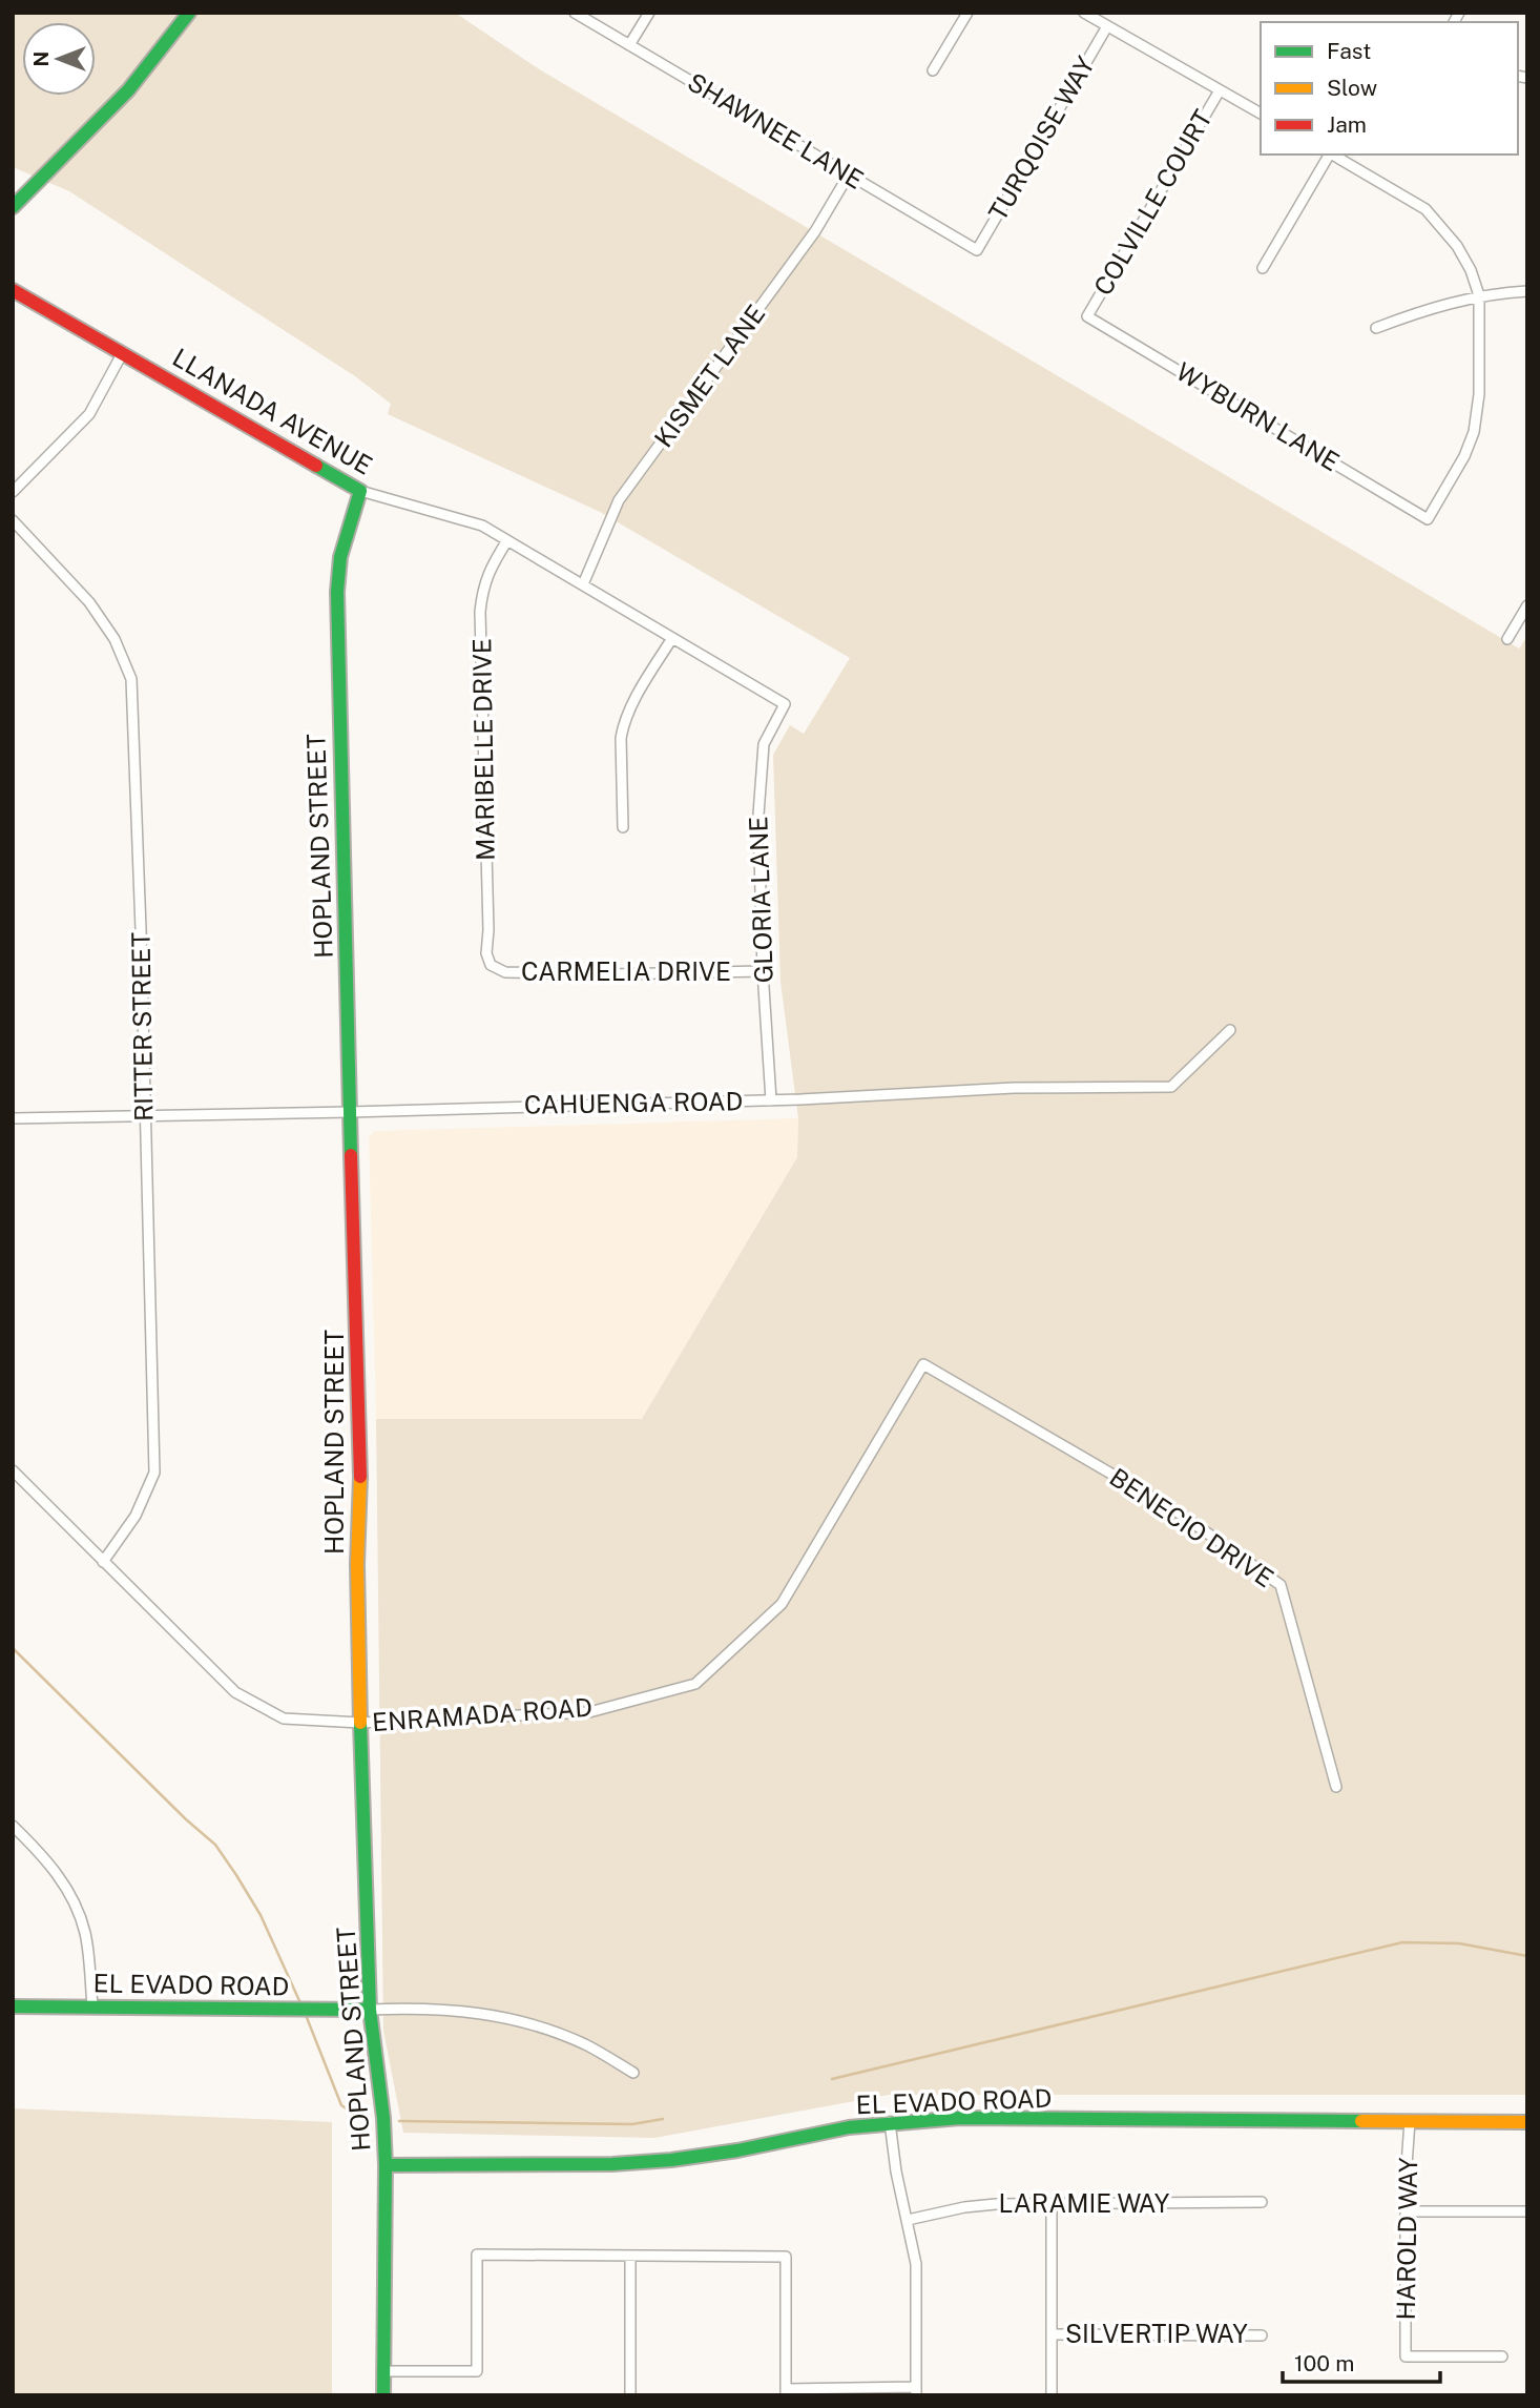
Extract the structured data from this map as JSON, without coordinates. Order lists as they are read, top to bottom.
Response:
{
  "streets": {
    "street": [
      "SHAWNEE LANE",
      "TURQOISE WAY",
      "COLVILLE COURT",
      "KISMET LANE",
      "LLANADA AVENUE",
      "WYBURN LANE",
      "MARIBELLE DRIVE",
      "HOPLAND STREET",
      "GLORIA LANE",
      "CARMELIA DRIVE",
      "RITTER STREET",
      "CAHUENGA ROAD",
      "BENECIO DRIVE",
      "ENRAMADA ROAD",
      "EL EVADO ROAD",
      "LARAMIE WAY",
      "HAROLD WAY",
      "SILVERTIP WAY"
    ]
  },
  "crossings": [
    ["SHAWNEE LANE", "TURQOISE WAY"],
    ["SHAWNEE LANE", "KISMET LANE"],
    ["COLVILLE COURT", "WYBURN LANE"],
    ["KISMET LANE", "LLANADA AVENUE"],
    ["LLANADA AVENUE", "MARIBELLE DRIVE"],
    ["LLANADA AVENUE", "HOPLAND STREET"],
    ["LLANADA AVENUE", "GLORIA LANE"],
    ["MARIBELLE DRIVE", "CARMELIA DRIVE"],
    ["HOPLAND STREET", "CAHUENGA ROAD"],
    ["HOPLAND STREET", "ENRAMADA ROAD"],
    ["HOPLAND STREET", "EL EVADO ROAD"],
    ["GLORIA LANE", "CARMELIA DRIVE"],
    ["GLORIA LANE", "CAHUENGA ROAD"],
    ["RITTER STREET", "CAHUENGA ROAD"],
    ["RITTER STREET", "ENRAMADA ROAD"],
    ["BENECIO DRIVE", "ENRAMADA ROAD"],
    ["EL EVADO ROAD", "HAROLD WAY"]
  ],
  "legend": ["Fast", "Slow", "Jam"],
  "scale_bar": "100 m",
  "north": "left"
}
